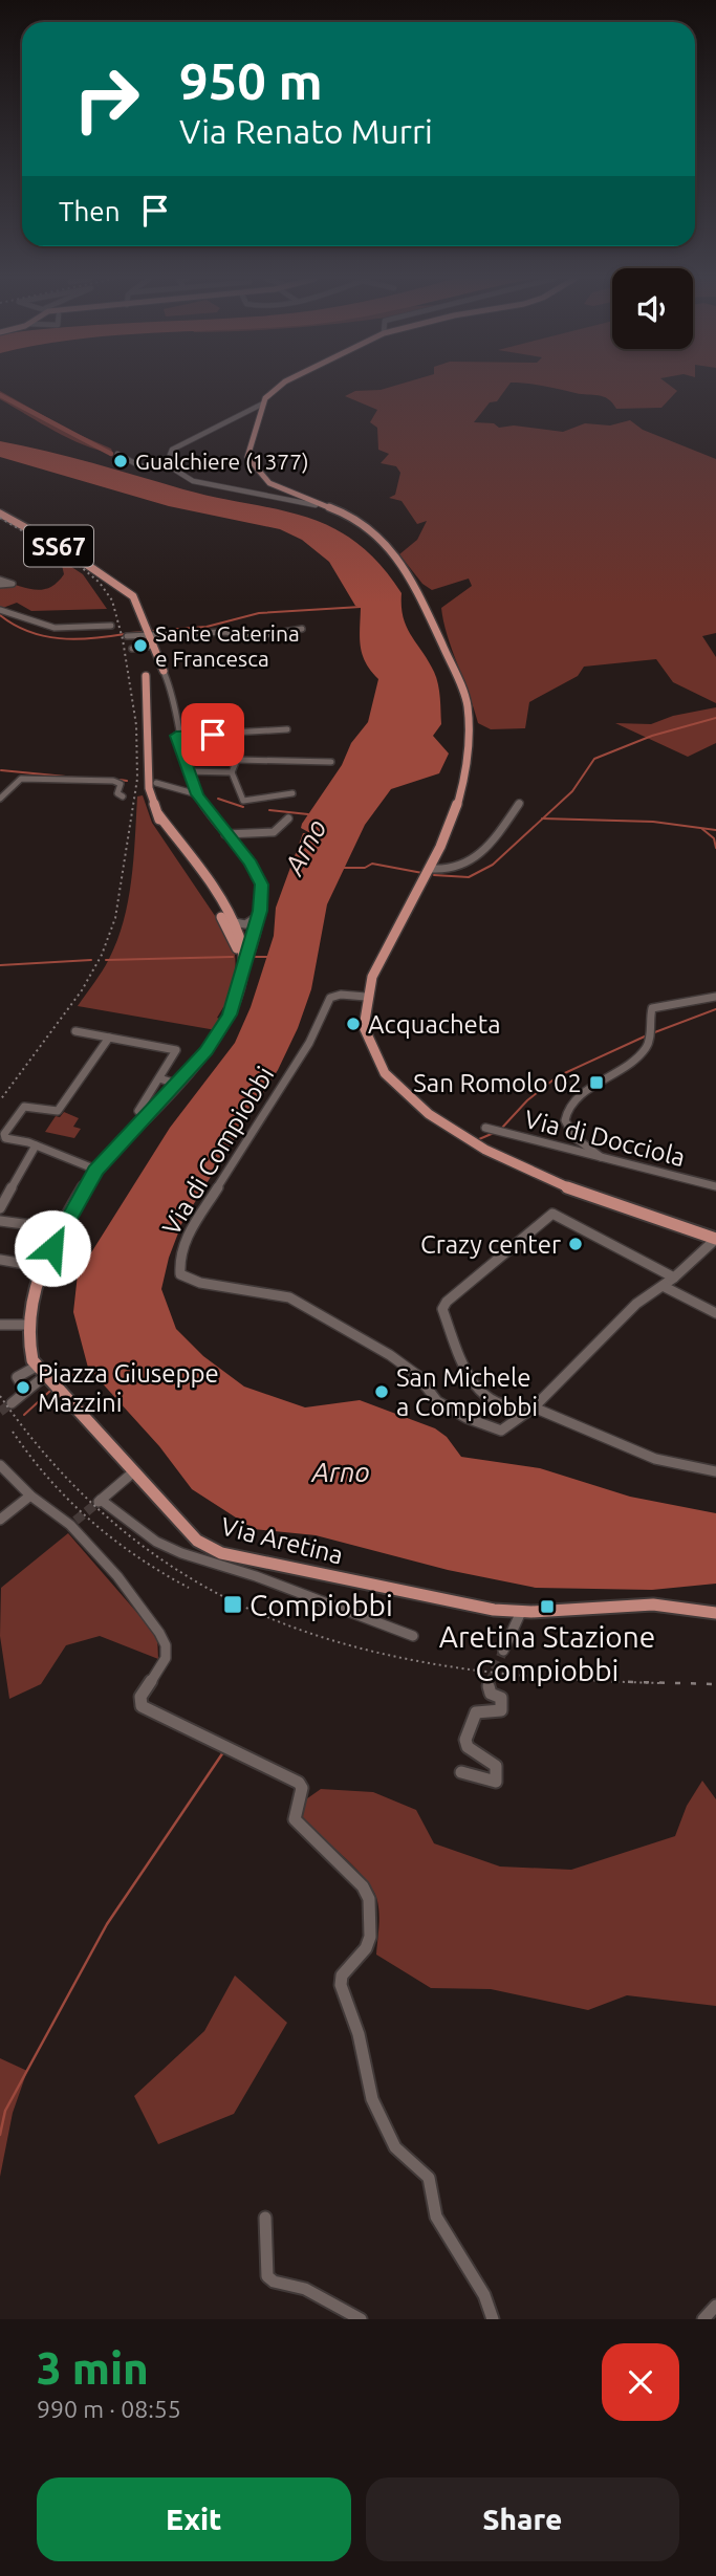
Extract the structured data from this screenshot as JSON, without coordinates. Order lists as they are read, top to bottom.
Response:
{
  "streets": {
    "main road": ["SS67", "Via Aretina"],
    "street": ["Via di Docciola", "Via di Compiobbi"]
  },
  "water": ["Arno"],
  "places": {
    "other": [
      "Gualchiere (1377)",
      "Sante Caterina e Francesca",
      "Acquacheta",
      "Crazy center",
      "Piazza Giuseppe Mazzini",
      "San Michele a Compiobbi"
    ],
    "transit": ["San Romolo 02", "Compiobbi", "Aretina Stazione Compiobbi"]
  },
  "page": {
    "turn": ["950 m", "Via Renato Murri"],
    "then": "Then",
    "heading": ["3 min", "990 m · 08:55"],
    "buttons": ["Exit", "Share"]
  }
}
